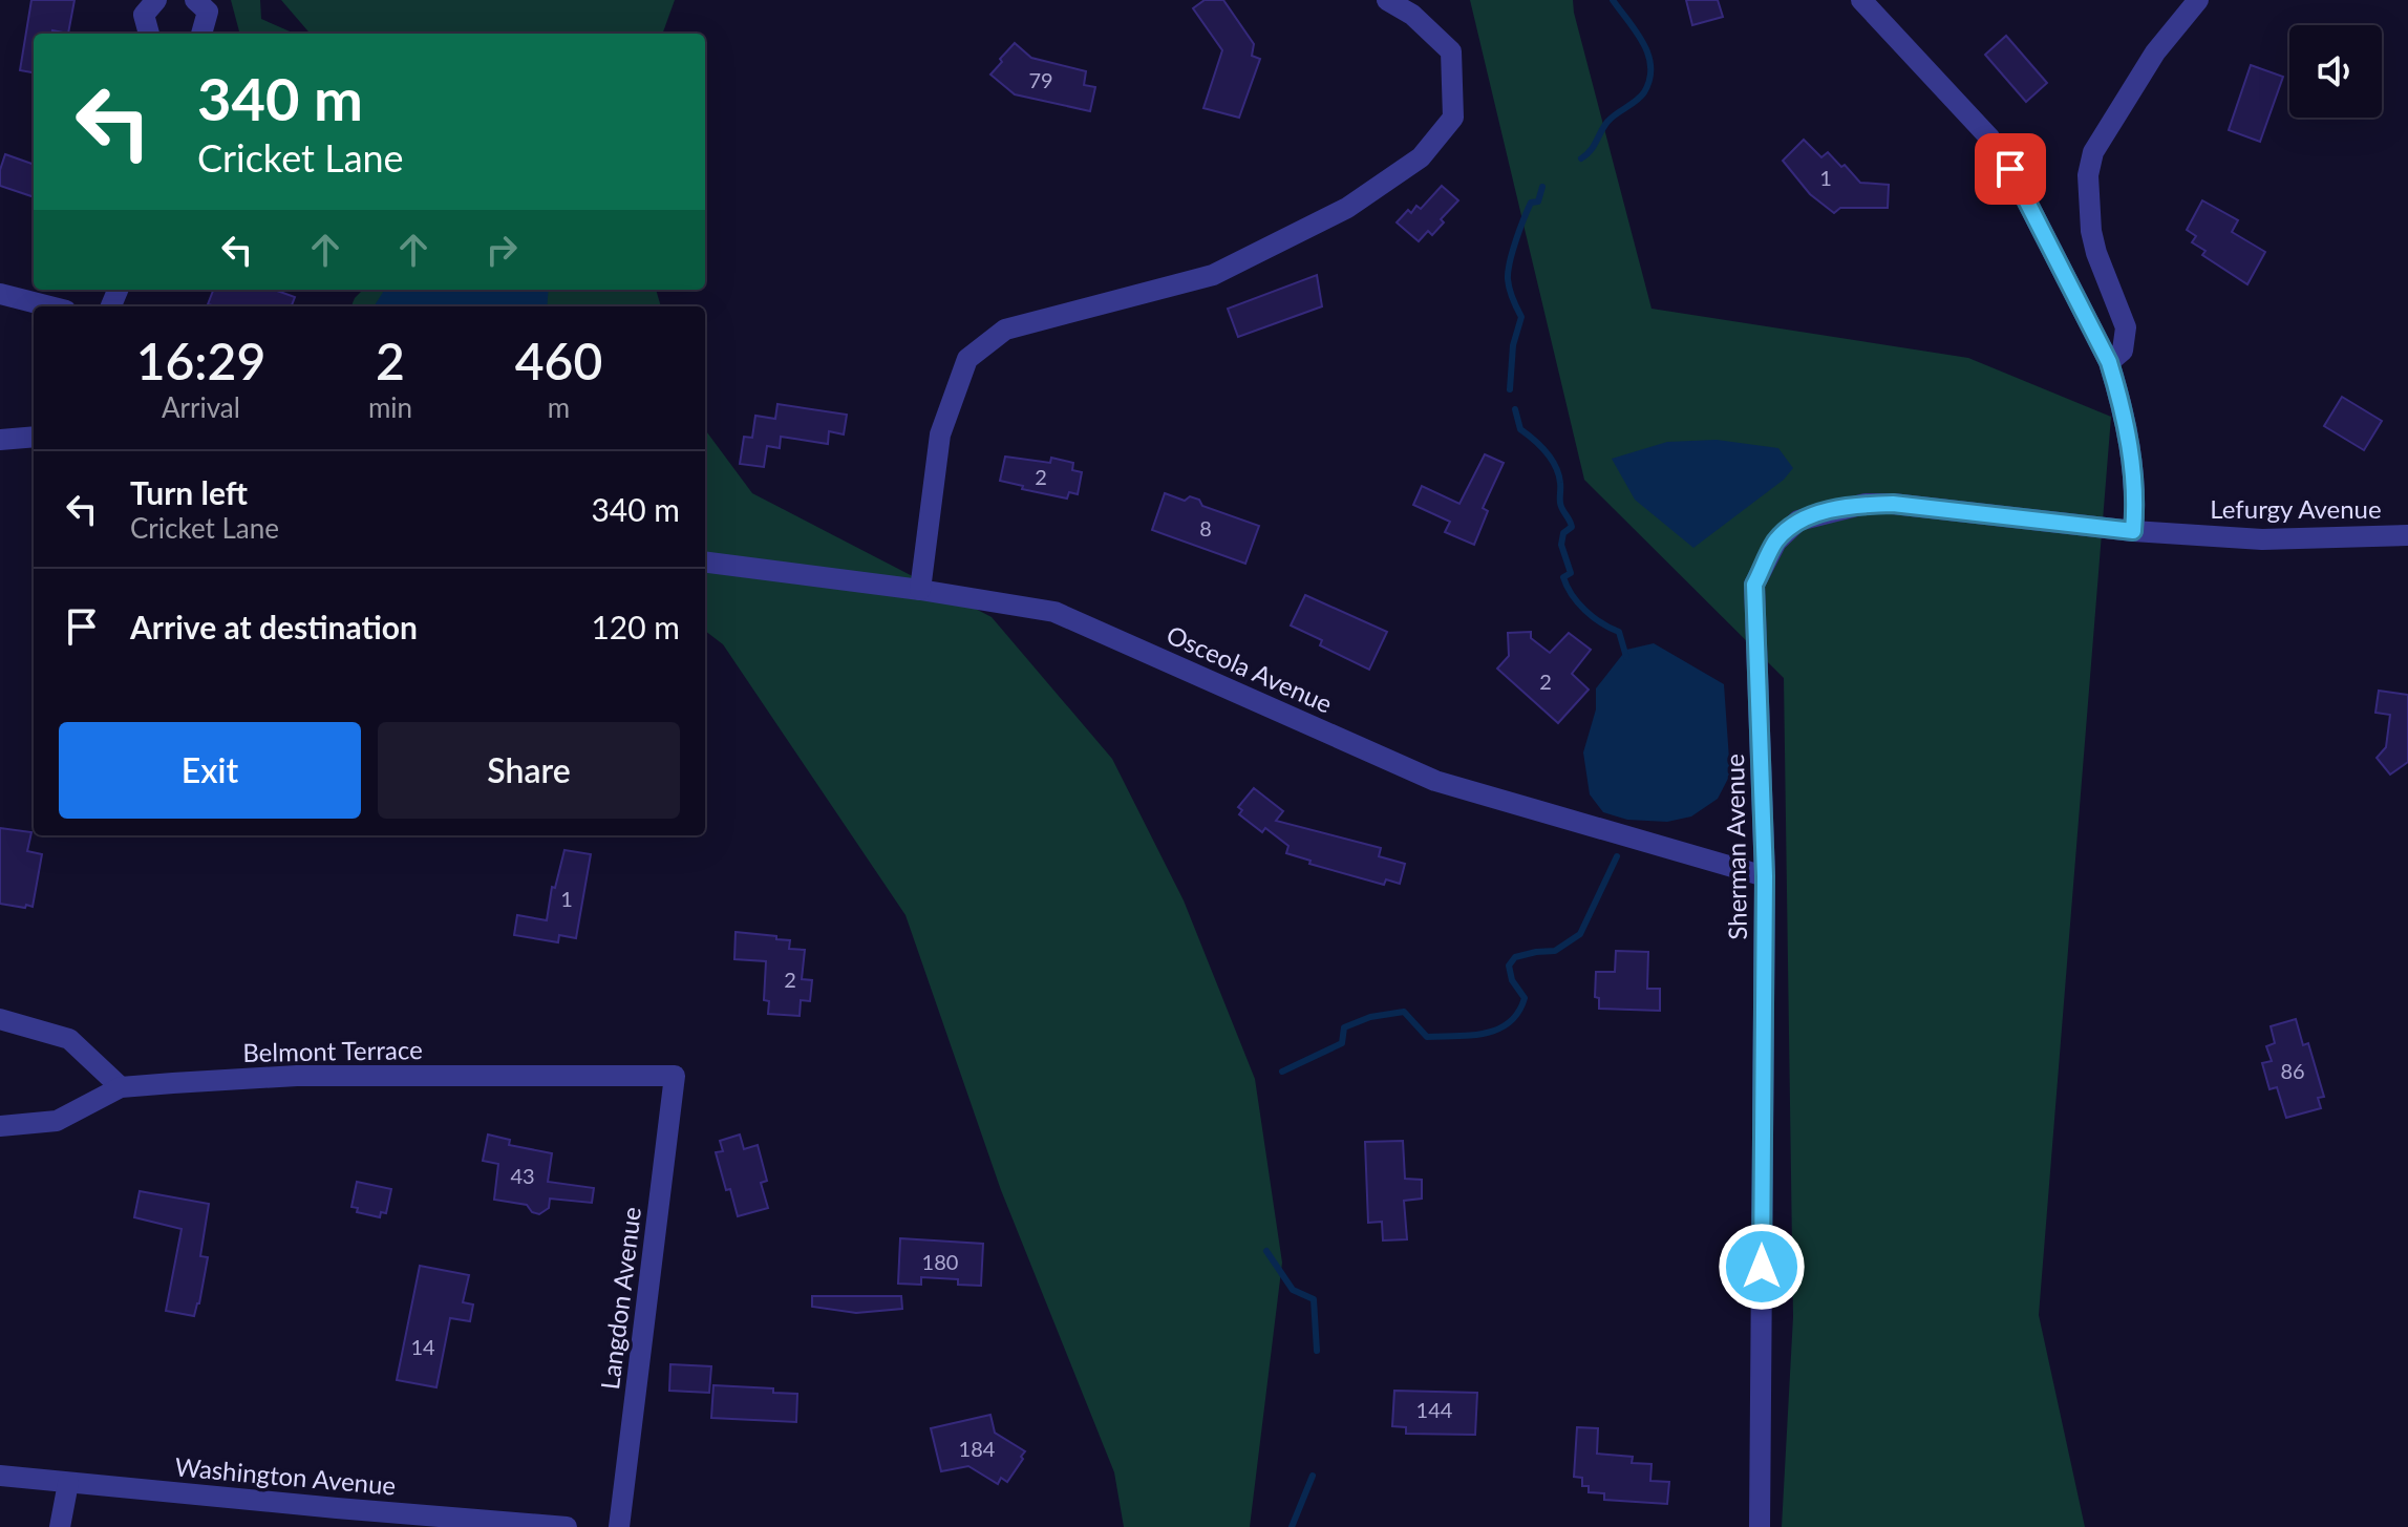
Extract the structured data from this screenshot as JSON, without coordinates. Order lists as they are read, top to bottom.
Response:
{
  "streets": {
    "street": [
      "Lefurgy Avenue",
      "Osceola Avenue",
      "Sherman Avenue",
      "Belmont Terrace",
      "Langdon Avenue",
      "Washington Avenue"
    ]
  },
  "crossings": [
    ["Lefurgy Avenue", "Sherman Avenue"],
    ["Osceola Avenue", "Sherman Avenue"],
    ["Belmont Terrace", "Langdon Avenue"]
  ],
  "house_numbers": [
    "79",
    "1",
    "2",
    "8",
    "2",
    "1",
    "2",
    "86",
    "43",
    "180",
    "14",
    "144",
    "184"
  ],
  "page": {
    "turn": ["340 m", "Cricket Lane"],
    "eta": [
      "16:29",
      "Arrival",
      "2",
      "min",
      "460",
      "m"
    ],
    "list": [
      {
        "name": "Turn left",
        "note": "Cricket Lane",
        "value": "340 m"
      },
      {
        "name": "Arrive at destination",
        "value": "120 m"
      }
    ],
    "buttons": ["Exit", "Share"]
  }
}
